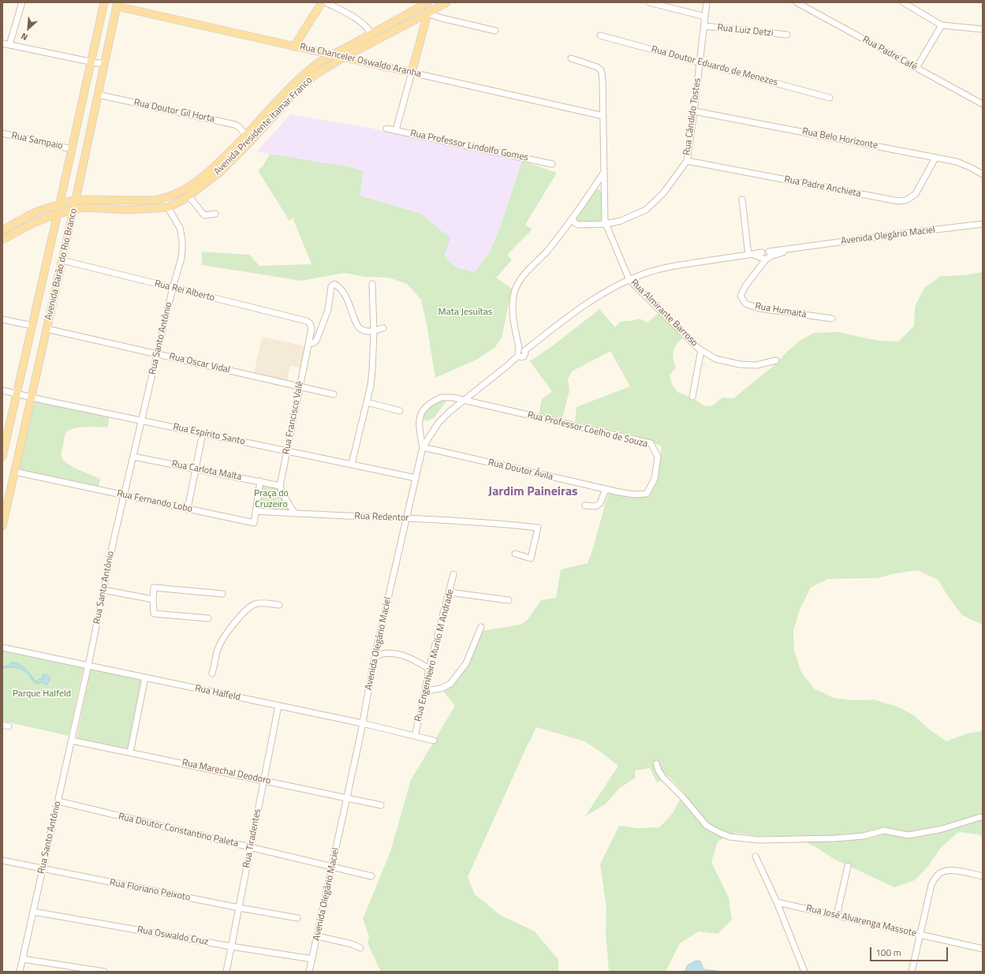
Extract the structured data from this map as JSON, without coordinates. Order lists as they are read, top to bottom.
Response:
{
  "streets": {
    "main road": ["Rua Chanceler Oswaldo Aranha", "Avenida Presidente Itamar Franco", "Avenida Barão do Rio Branco"],
    "street": [
      "Rua Luiz Detzi",
      "Rua Padre Café",
      "Rua Doutor Eduardo de Menezes",
      "Rua Doutor Gil Horta",
      "Rua Cândido Tostes",
      "Rua Belo Horizonte",
      "Rua Sampaio",
      "Rua Professor Lindolfo Gomes",
      "Rua Padre Anchieta",
      "Avenida Olegário Maciel",
      "Rua Rei Alberto",
      "Rua Humaitá",
      "Rua Almirante Barroso",
      "Rua Santo Antônio",
      "Rua Oscar Vidal",
      "Rua Francisco Valê",
      "Rua Professor Coelho de Souza",
      "Rua Espírito Santo",
      "Rua Doutor Ávila",
      "Rua Carlota Malta",
      "Rua Fernando Lobo",
      "Rua Redentor",
      "Rua Engenheiro Murilo M Andrade",
      "Rua Halfeld",
      "Rua Marechal Deodoro",
      "Rua Doutor Constantino Paleta",
      "Rua Tiradentes",
      "Rua Floriano Peixoto",
      "Rua José Alvarenga Massote",
      "Rua Oswaldo Cruz"
    ]
  },
  "crossings": [
    ["Rua Luiz Detzi", "Rua Cândido Tostes"],
    ["Rua Chanceler Oswaldo Aranha", "Avenida Presidente Itamar Franco"],
    ["Rua Chanceler Oswaldo Aranha", "Avenida Barão do Rio Branco"],
    ["Rua Chanceler Oswaldo Aranha", "Rua Almirante Barroso"],
    ["Rua Doutor Eduardo de Menezes", "Rua Cândido Tostes"],
    ["Rua Doutor Gil Horta", "Avenida Presidente Itamar Franco"],
    ["Rua Doutor Gil Horta", "Avenida Barão do Rio Branco"],
    ["Rua Cândido Tostes", "Rua Belo Horizonte"],
    ["Rua Cândido Tostes", "Rua Padre Anchieta"],
    ["Rua Cândido Tostes", "Rua Almirante Barroso"],
    ["Avenida Presidente Itamar Franco", "Avenida Barão do Rio Branco"],
    ["Avenida Presidente Itamar Franco", "Rua Santo Antônio"],
    ["Rua Belo Horizonte", "Rua Padre Anchieta"],
    ["Rua Sampaio", "Avenida Barão do Rio Branco"],
    ["Avenida Olegário Maciel", "Rua Humaitá"],
    ["Avenida Olegário Maciel", "Rua Professor Coelho de Souza"],
    ["Avenida Olegário Maciel", "Rua Espírito Santo"],
    ["Avenida Olegário Maciel", "Rua Doutor Ávila"],
    ["Avenida Olegário Maciel", "Rua Redentor"],
    ["Avenida Olegário Maciel", "Rua Halfeld"],
    ["Avenida Olegário Maciel", "Rua Marechal Deodoro"],
    ["Avenida Olegário Maciel", "Rua Doutor Constantino Paleta"],
    ["Avenida Olegário Maciel", "Rua Oswaldo Cruz"],
    ["Avenida Barão do Rio Branco", "Rua Rei Alberto"],
    ["Avenida Barão do Rio Branco", "Rua Oscar Vidal"],
    ["Avenida Barão do Rio Branco", "Rua Espírito Santo"],
    ["Avenida Barão do Rio Branco", "Rua Fernando Lobo"],
    ["Rua Rei Alberto", "Rua Santo Antônio"],
    ["Rua Rei Alberto", "Rua Francisco Valê"],
    ["Rua Santo Antônio", "Rua Oscar Vidal"],
    ["Rua Santo Antônio", "Rua Espírito Santo"],
    ["Rua Santo Antônio", "Rua Carlota Malta"],
    ["Rua Santo Antônio", "Rua Fernando Lobo"],
    ["Rua Santo Antônio", "Rua Halfeld"],
    ["Rua Santo Antônio", "Rua Marechal Deodoro"],
    ["Rua Santo Antônio", "Rua Doutor Constantino Paleta"],
    ["Rua Santo Antônio", "Rua Floriano Peixoto"],
    ["Rua Santo Antônio", "Rua Oswaldo Cruz"],
    ["Rua Oscar Vidal", "Rua Francisco Valê"],
    ["Rua Francisco Valê", "Rua Espírito Santo"],
    ["Rua Francisco Valê", "Rua Carlota Malta"],
    ["Rua Professor Coelho de Souza", "Rua Doutor Ávila"],
    ["Rua Carlota Malta", "Rua Fernando Lobo"],
    ["Rua Fernando Lobo", "Rua Redentor"],
    ["Rua Engenheiro Murilo M Andrade", "Rua Halfeld"],
    ["Rua Halfeld", "Rua Tiradentes"],
    ["Rua Marechal Deodoro", "Rua Tiradentes"],
    ["Rua Doutor Constantino Paleta", "Rua Tiradentes"],
    ["Rua Tiradentes", "Rua Floriano Peixoto"],
    ["Rua Tiradentes", "Rua Oswaldo Cruz"]
  ],
  "districts": ["Jardim Paineiras"],
  "parks": ["Mata Jesuítas", "Praça do Cruzeiro", "Parque Halfeld"],
  "scale_bar": "100 m",
  "north": "bottom left"
}
